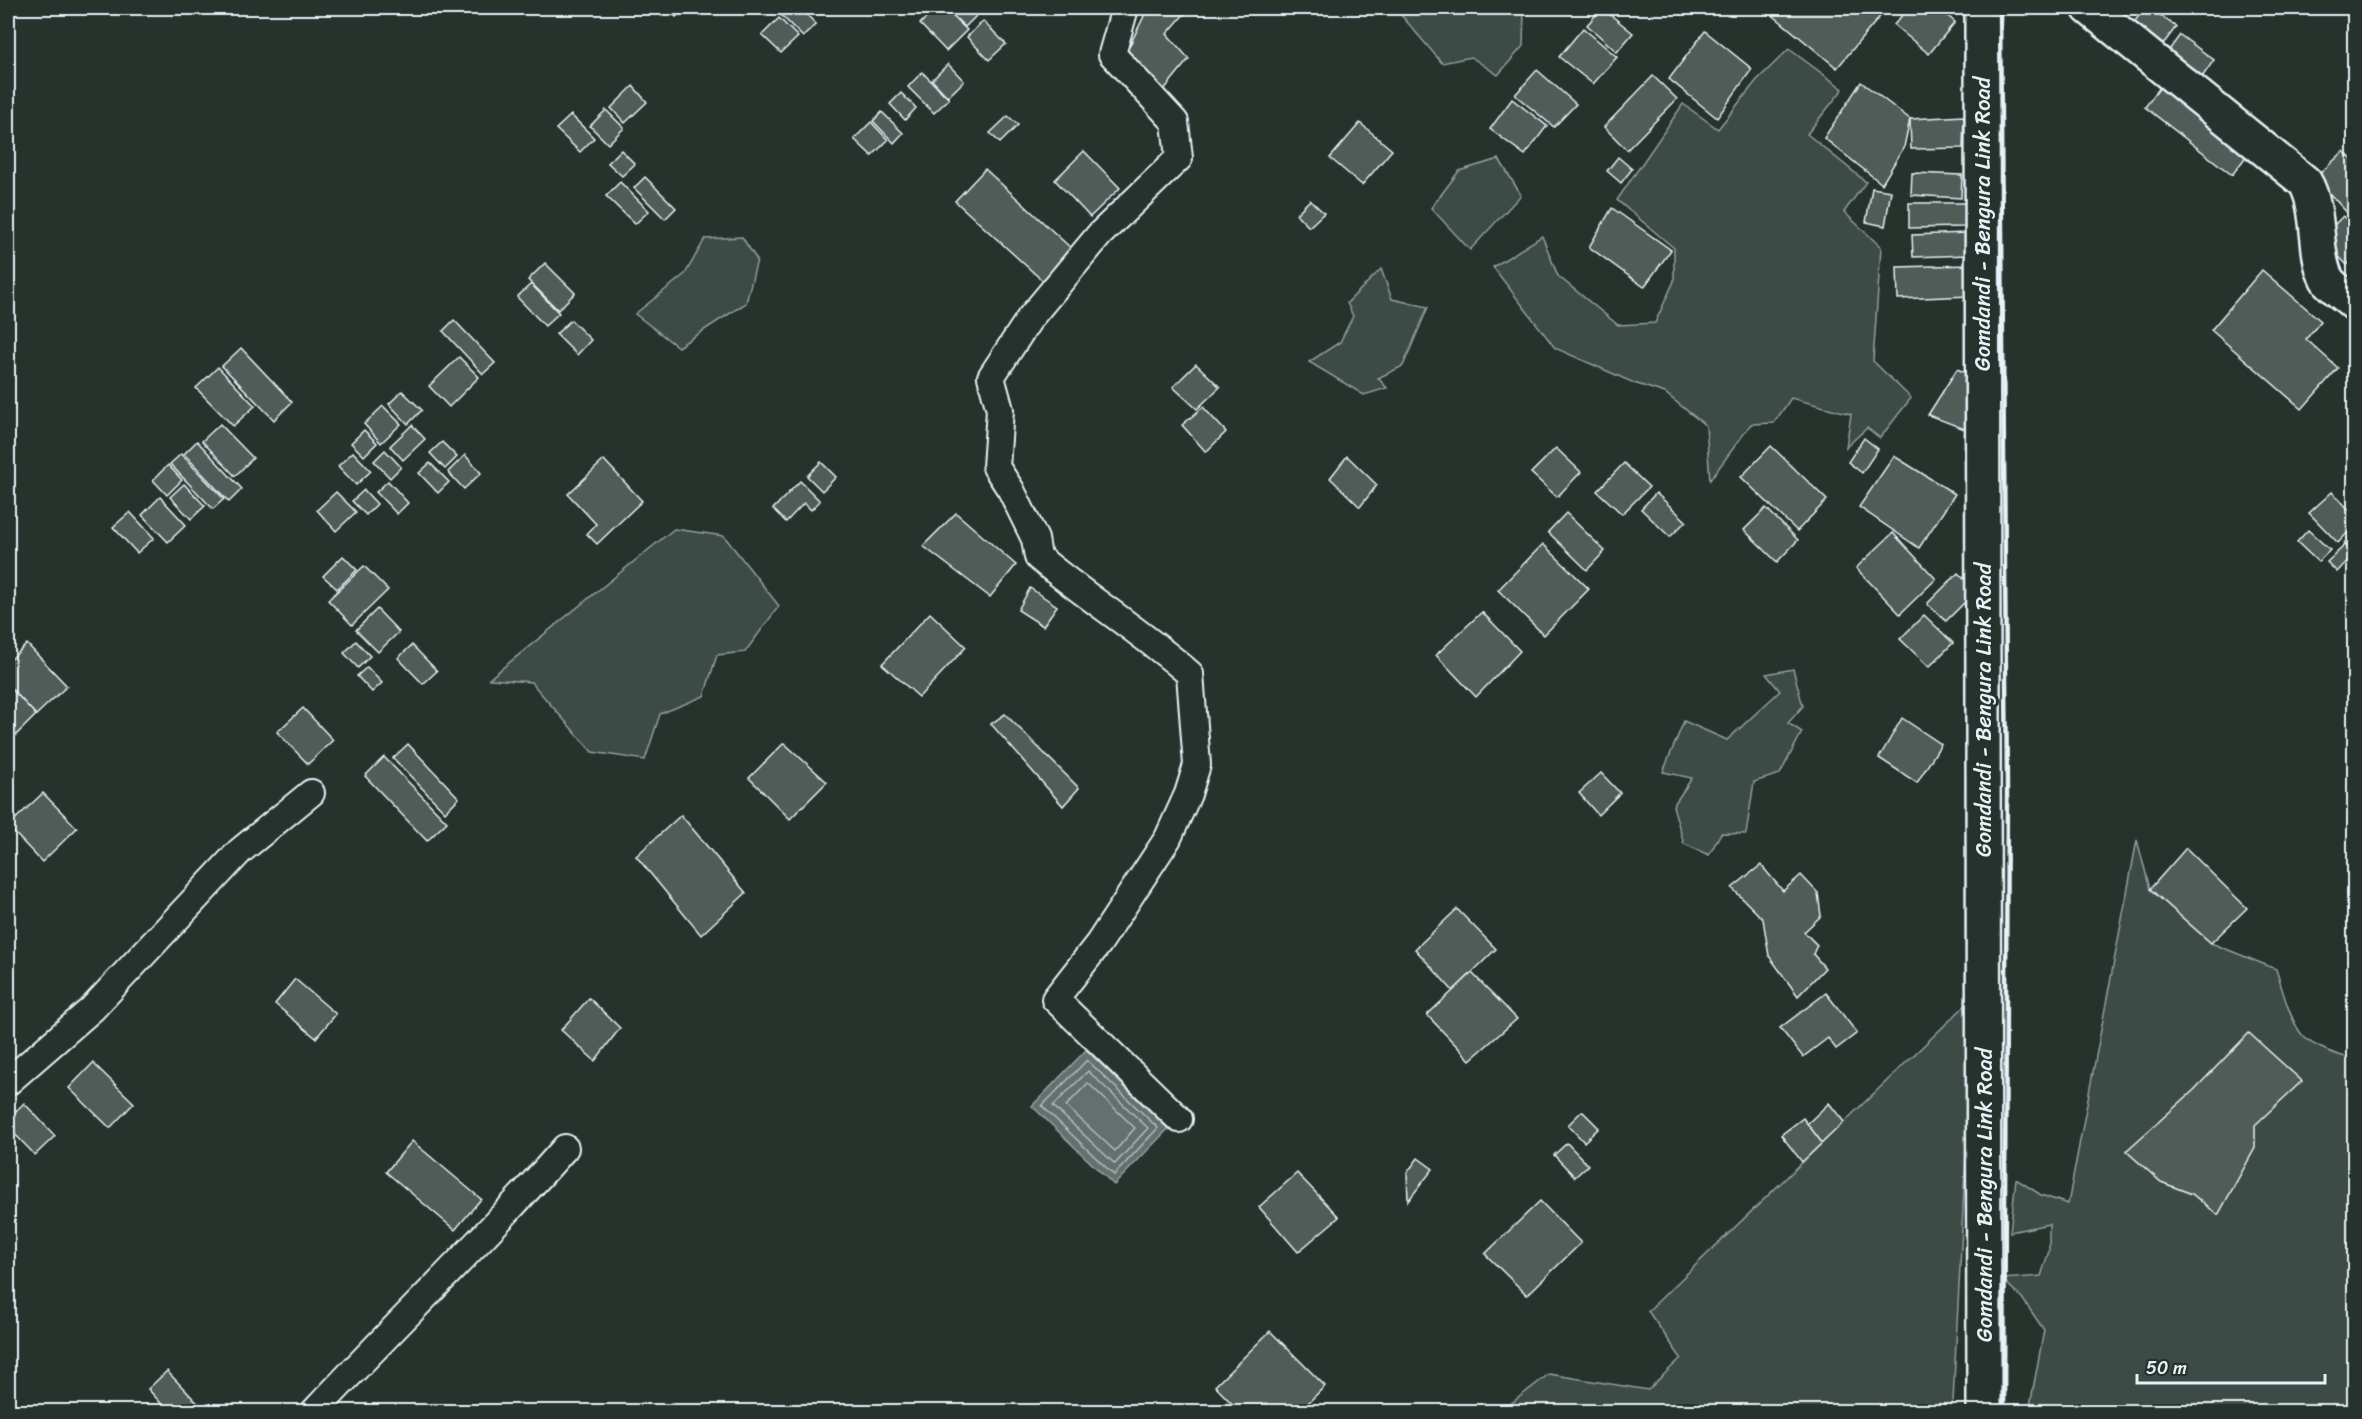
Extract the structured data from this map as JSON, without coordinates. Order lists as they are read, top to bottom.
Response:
{
  "streets": {
    "main road": ["Gomdandi - Bengura Link Road"]
  },
  "scale_bar": "50 m"
}
